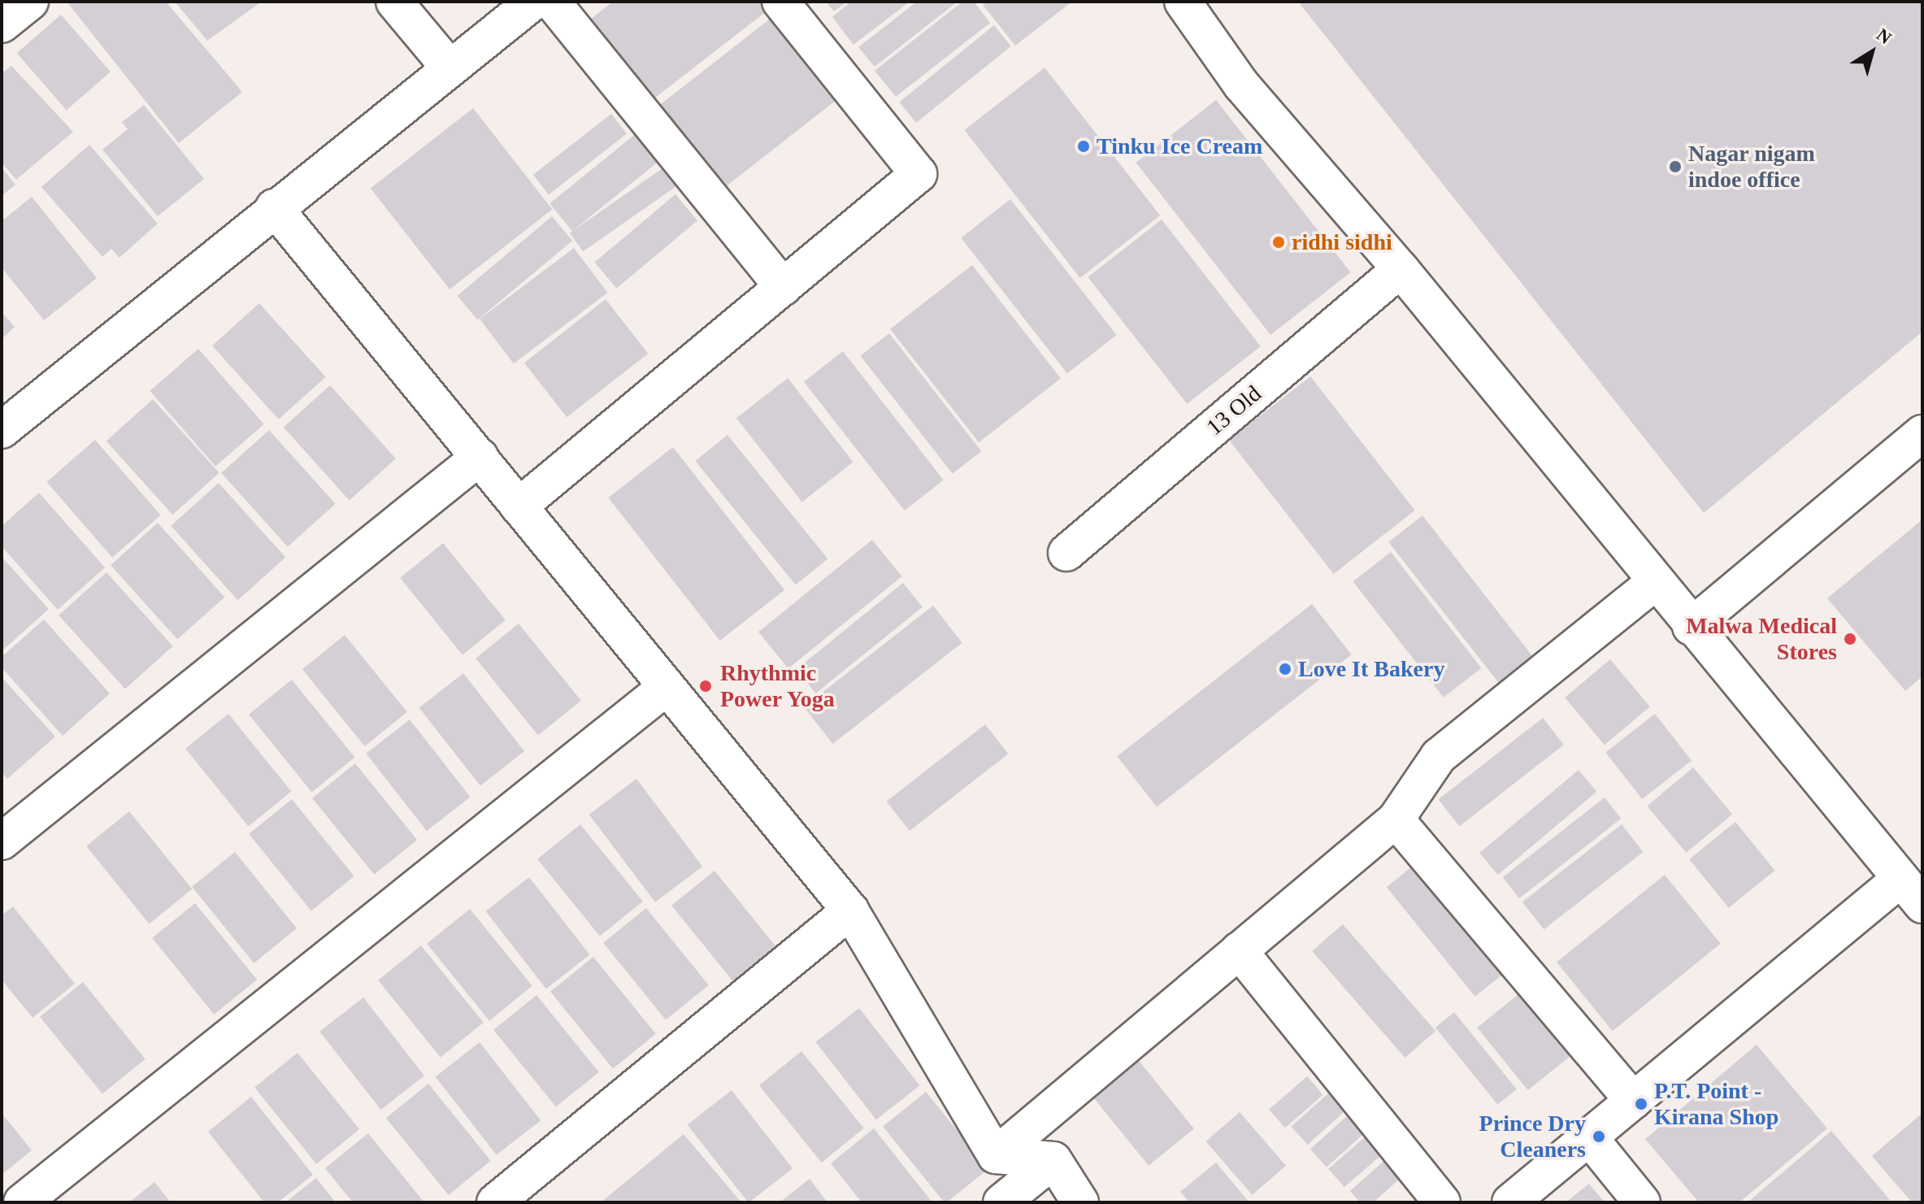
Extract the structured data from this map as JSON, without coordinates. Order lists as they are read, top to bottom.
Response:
{
  "streets": {
    "street": ["13 Old"]
  },
  "places": [
    "Tinku Ice Cream",
    "Nagar nigam indoe office",
    "ridhi sidhi",
    "Malwa Medical Stores",
    "Love It Bakery",
    "Rhythmic Power Yoga",
    "P.T. Point - Kirana Shop",
    "Prince Dry Cleaners"
  ],
  "north": "top right"
}
